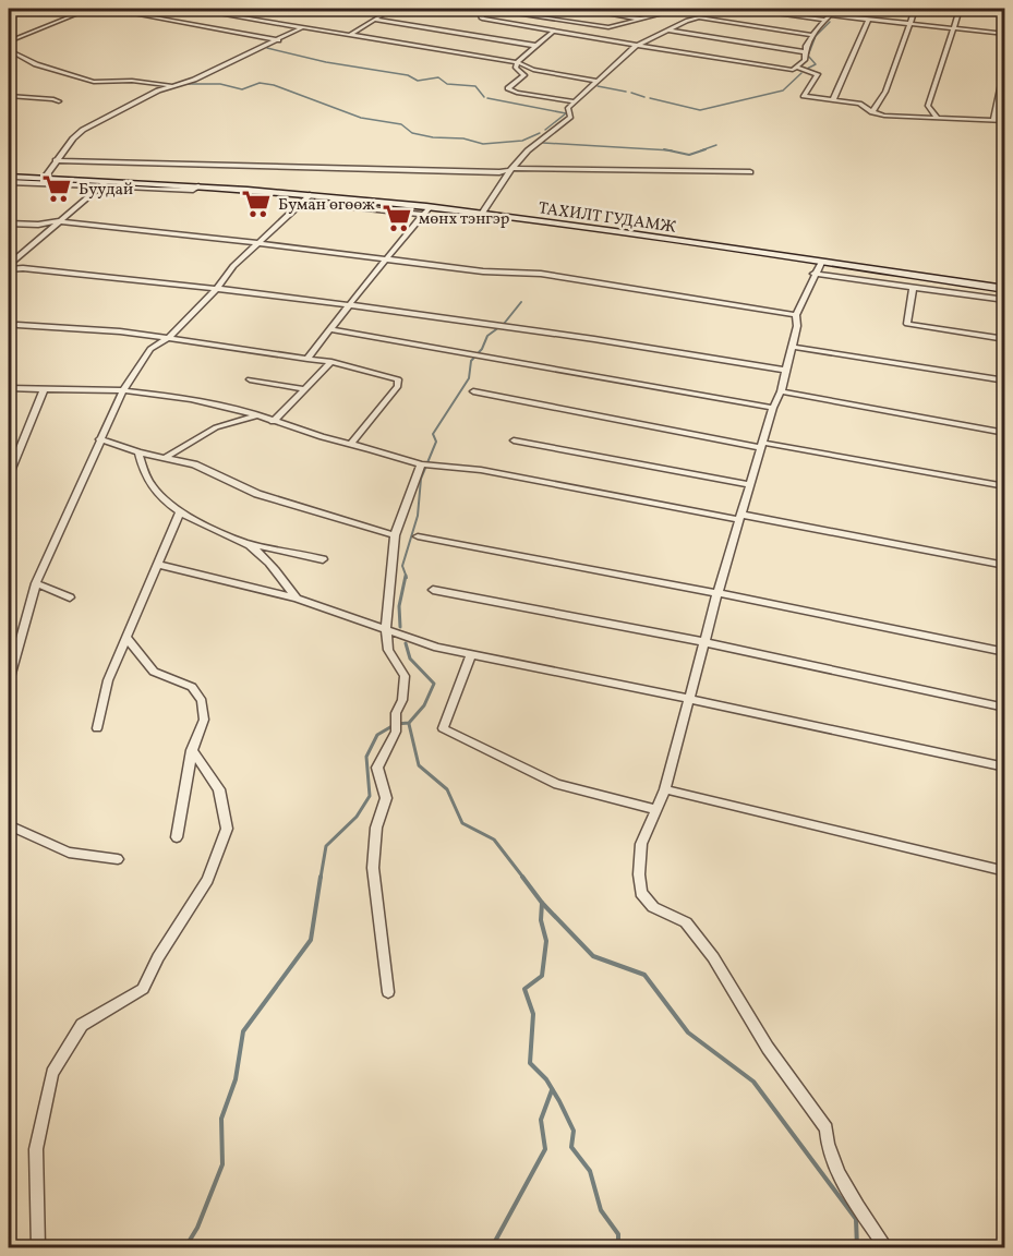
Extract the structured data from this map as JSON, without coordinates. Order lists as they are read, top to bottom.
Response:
{
  "streets": {
    "main road": ["ТАХИЛТ ГУДАМЖ"]
  },
  "places": {
    "supermarket": ["Буудай", "Буман өгөөж", "мөнх тэнгэр"]
  }
}
